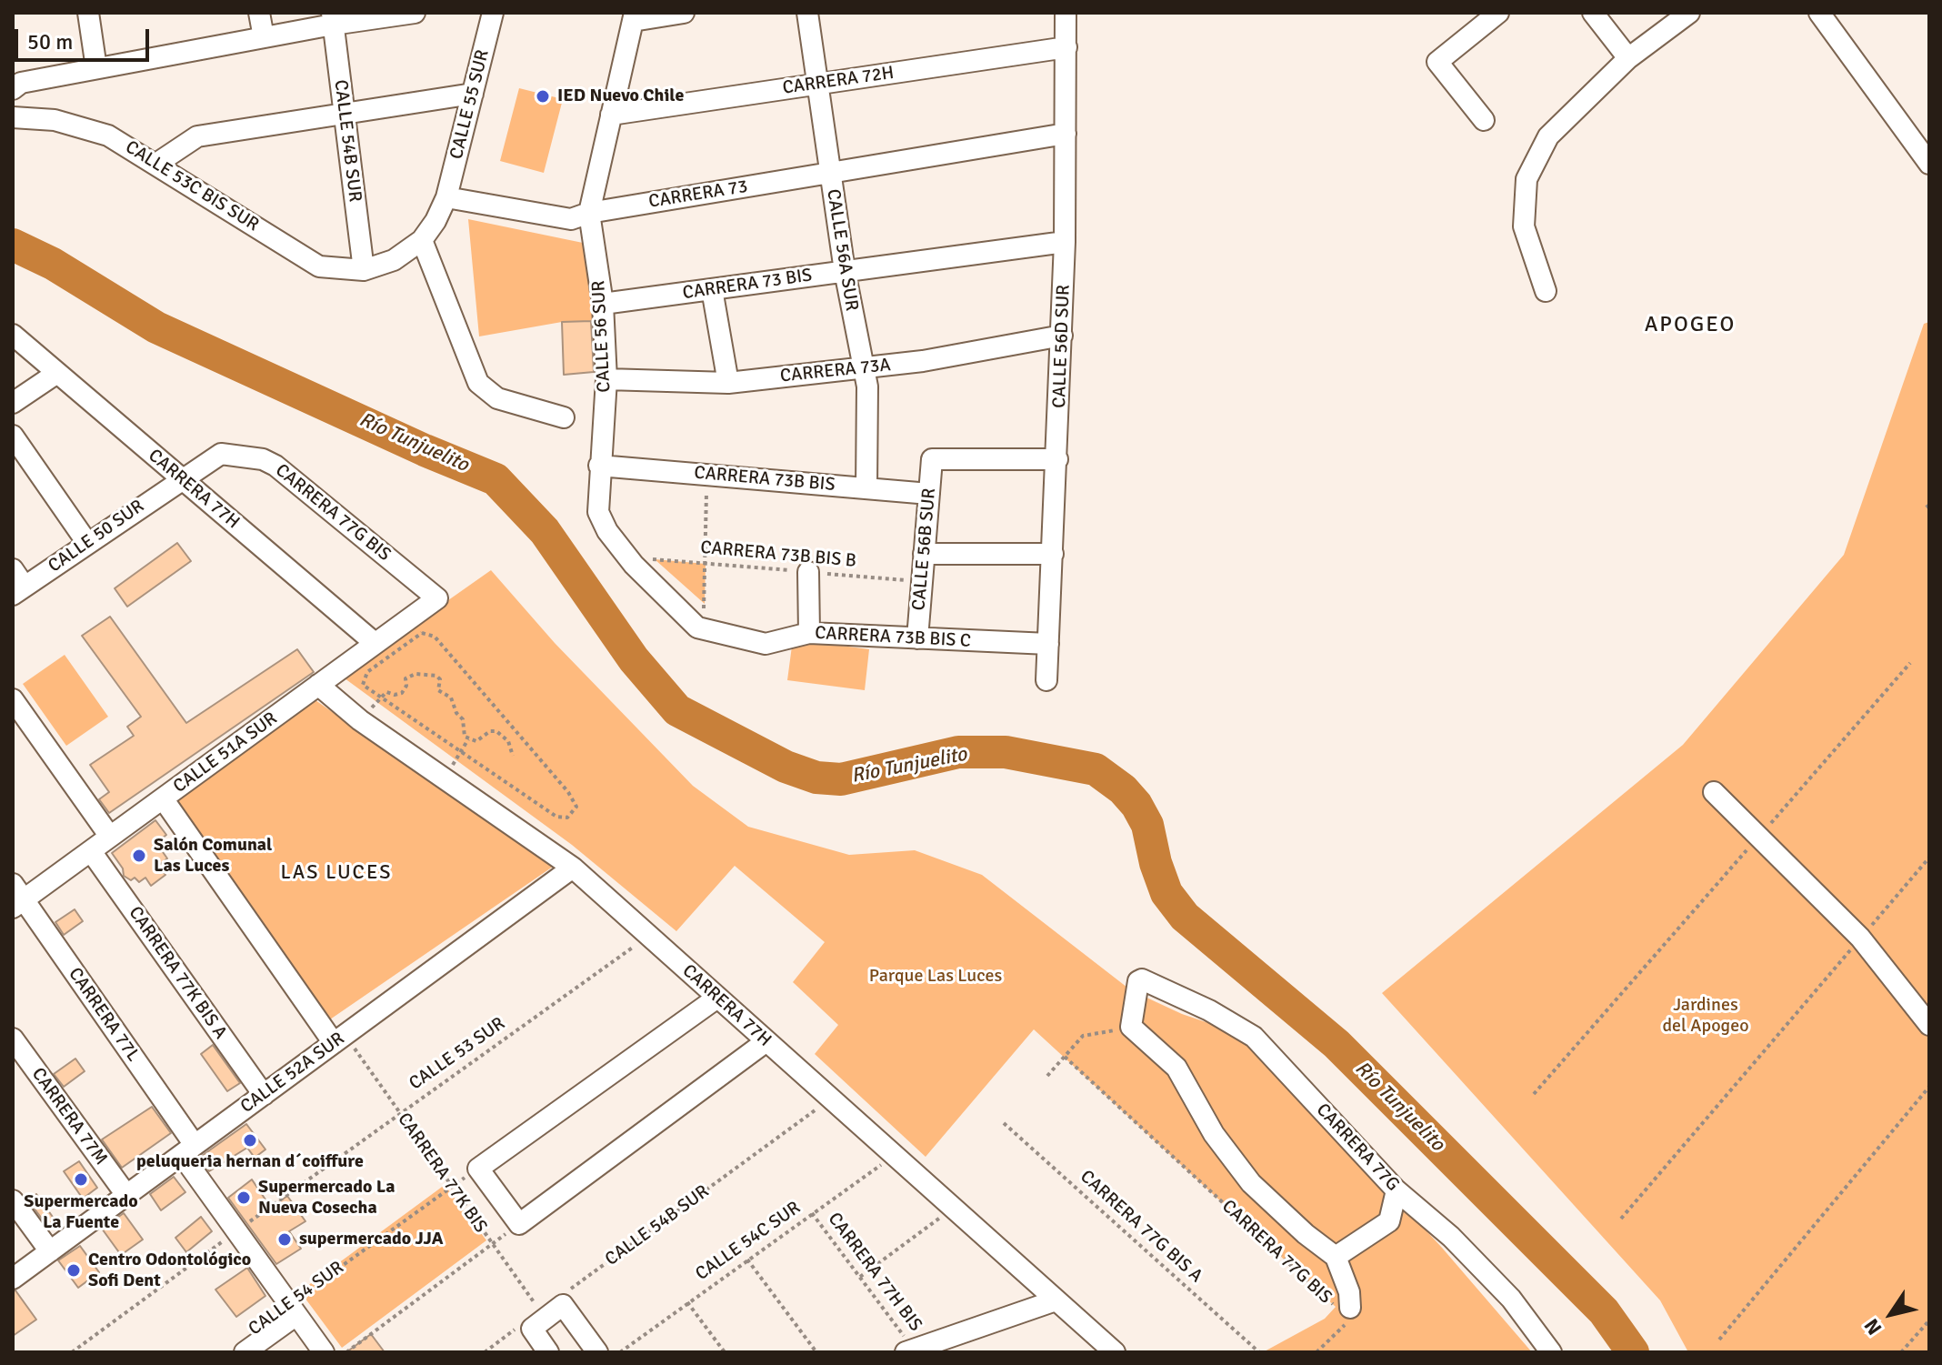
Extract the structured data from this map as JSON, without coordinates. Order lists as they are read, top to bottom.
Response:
{
  "streets": {
    "street": [
      "CARRERA 72H",
      "CALLE 55 SUR",
      "CALLE 54B SUR",
      "CALLE 53C BIS SUR",
      "CARRERA 73",
      "CALLE 56A SUR",
      "CARRERA 73 BIS",
      "CALLE 56 SUR",
      "CALLE 56D SUR",
      "CARRERA 73A",
      "CARRERA 73B BIS",
      "CARRERA 77H",
      "CARRERA 77G BIS",
      "CALLE 50 SUR",
      "CALLE 56B SUR",
      "CARRERA 73B BIS C",
      "CALLE 51A SUR",
      "CARRERA 77K BIS A",
      "CARRERA 77L",
      "CALLE 52A SUR",
      "CARRERA 77M",
      "CARRERA 77G"
    ],
    "path": [
      "CARRERA 73B BIS B",
      "CALLE 53 SUR",
      "CARRERA 77K BIS",
      "CARRERA 77G BIS A",
      "CALLE 54C SUR",
      "CARRERA 77H BIS",
      "CALLE 54 SUR"
    ]
  },
  "crossings": [
    ["CARRERA 72H", "CALLE 56A SUR"],
    ["CARRERA 72H", "CALLE 56 SUR"],
    ["CARRERA 72H", "CALLE 56D SUR"],
    ["CALLE 55 SUR", "CARRERA 73"],
    ["CALLE 54B SUR", "CALLE 53C BIS SUR"],
    ["CALLE 54B SUR", "CARRERA 77H"],
    ["CARRERA 73", "CALLE 56A SUR"],
    ["CARRERA 73", "CALLE 56 SUR"],
    ["CARRERA 73", "CALLE 56D SUR"],
    ["CALLE 56A SUR", "CARRERA 73 BIS"],
    ["CALLE 56A SUR", "CARRERA 73A"],
    ["CALLE 56A SUR", "CARRERA 73B BIS"],
    ["CARRERA 73 BIS", "CALLE 56 SUR"],
    ["CARRERA 73 BIS", "CALLE 56D SUR"],
    ["CALLE 56 SUR", "CARRERA 73A"],
    ["CALLE 56 SUR", "CARRERA 73B BIS"],
    ["CALLE 56 SUR", "CARRERA 73B BIS B"],
    ["CALLE 56 SUR", "CARRERA 73B BIS C"],
    ["CALLE 56D SUR", "CARRERA 73A"],
    ["CALLE 56D SUR", "CALLE 56B SUR"],
    ["CALLE 56D SUR", "CARRERA 73B BIS C"],
    ["CARRERA 73B BIS", "CALLE 56B SUR"],
    ["CARRERA 77H", "CARRERA 77G BIS"],
    ["CARRERA 77H", "CALLE 50 SUR"],
    ["CARRERA 77H", "CALLE 51A SUR"],
    ["CARRERA 77H", "CALLE 53 SUR"],
    ["CARRERA 77H", "CALLE 52A SUR"],
    ["CARRERA 77H", "CALLE 54C SUR"],
    ["CARRERA 77G BIS", "CALLE 50 SUR"],
    ["CARRERA 77G BIS", "CALLE 51A SUR"],
    ["CARRERA 77G BIS", "CARRERA 77G"],
    ["CALLE 56B SUR", "CARRERA 73B BIS B"],
    ["CALLE 56B SUR", "CARRERA 73B BIS C"],
    ["CALLE 51A SUR", "CARRERA 77K BIS A"],
    ["CALLE 51A SUR", "CARRERA 77L"],
    ["CARRERA 77K BIS A", "CALLE 52A SUR"],
    ["CARRERA 77L", "CALLE 53 SUR"],
    ["CARRERA 77L", "CALLE 52A SUR"],
    ["CARRERA 77L", "CALLE 54 SUR"],
    ["CALLE 53 SUR", "CARRERA 77K BIS"],
    ["CALLE 52A SUR", "CARRERA 77M"],
    ["CALLE 52A SUR", "CARRERA 77K BIS"],
    ["CARRERA 77K BIS", "CALLE 54 SUR"],
    ["CALLE 54C SUR", "CARRERA 77H BIS"]
  ],
  "districts": ["APOGEO", "LAS LUCES"],
  "water": ["Río Tunjuelito"],
  "parks": ["Parque Las Luces", "Jardines del Apogeo"],
  "places": [
    "IED Nuevo Chile",
    "Salón Comunal Las Luces",
    "peluqueria hernan d´coiffure",
    "Supermercado La Fuente",
    "Supermercado La Nueva Cosecha",
    "supermercado JJA",
    "Centro Odontológico Sofi Dent"
  ],
  "scale_bar": "50 m",
  "north": "bottom left"
}
